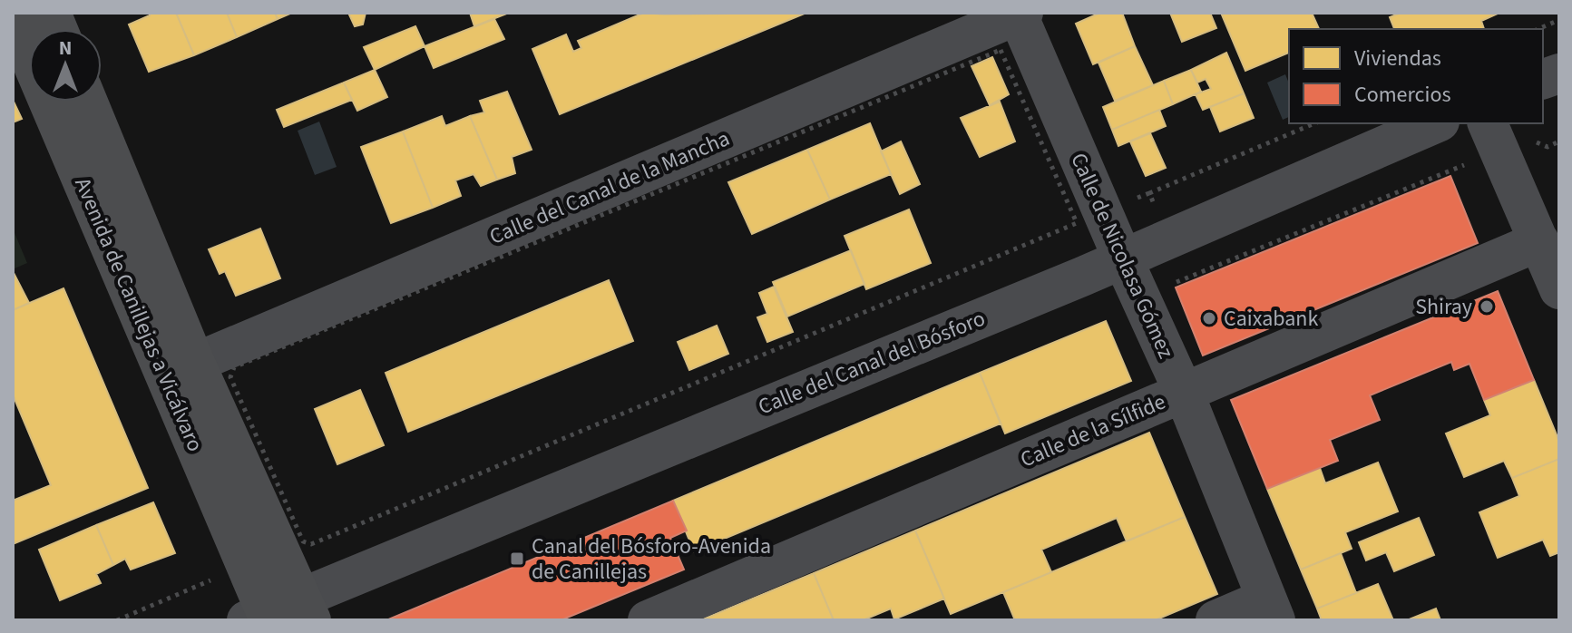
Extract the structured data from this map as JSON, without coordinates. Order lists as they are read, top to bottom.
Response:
{
  "streets": {
    "main road": ["Avenida de Canillejas a Vicálvaro"],
    "street": [
      "Calle del Canal de la Mancha",
      "Calle de Nicolasa Gómez",
      "Calle del Canal del Bósforo",
      "Calle de la Sílfide"
    ]
  },
  "crossings": [
    ["Calle del Canal de la Mancha", "Calle de Nicolasa Gómez"],
    ["Calle del Canal de la Mancha", "Avenida de Canillejas a Vicálvaro"],
    ["Calle de Nicolasa Gómez", "Calle del Canal del Bósforo"],
    ["Calle de Nicolasa Gómez", "Calle de la Sílfide"],
    ["Avenida de Canillejas a Vicálvaro", "Calle del Canal del Bósforo"]
  ],
  "places": {
    "other": ["Shiray", "Caixabank"],
    "transit": ["Canal del Bósforo-Avenida de Canillejas"]
  },
  "legend": ["Viviendas", "Comercios"],
  "north": "top"
}
